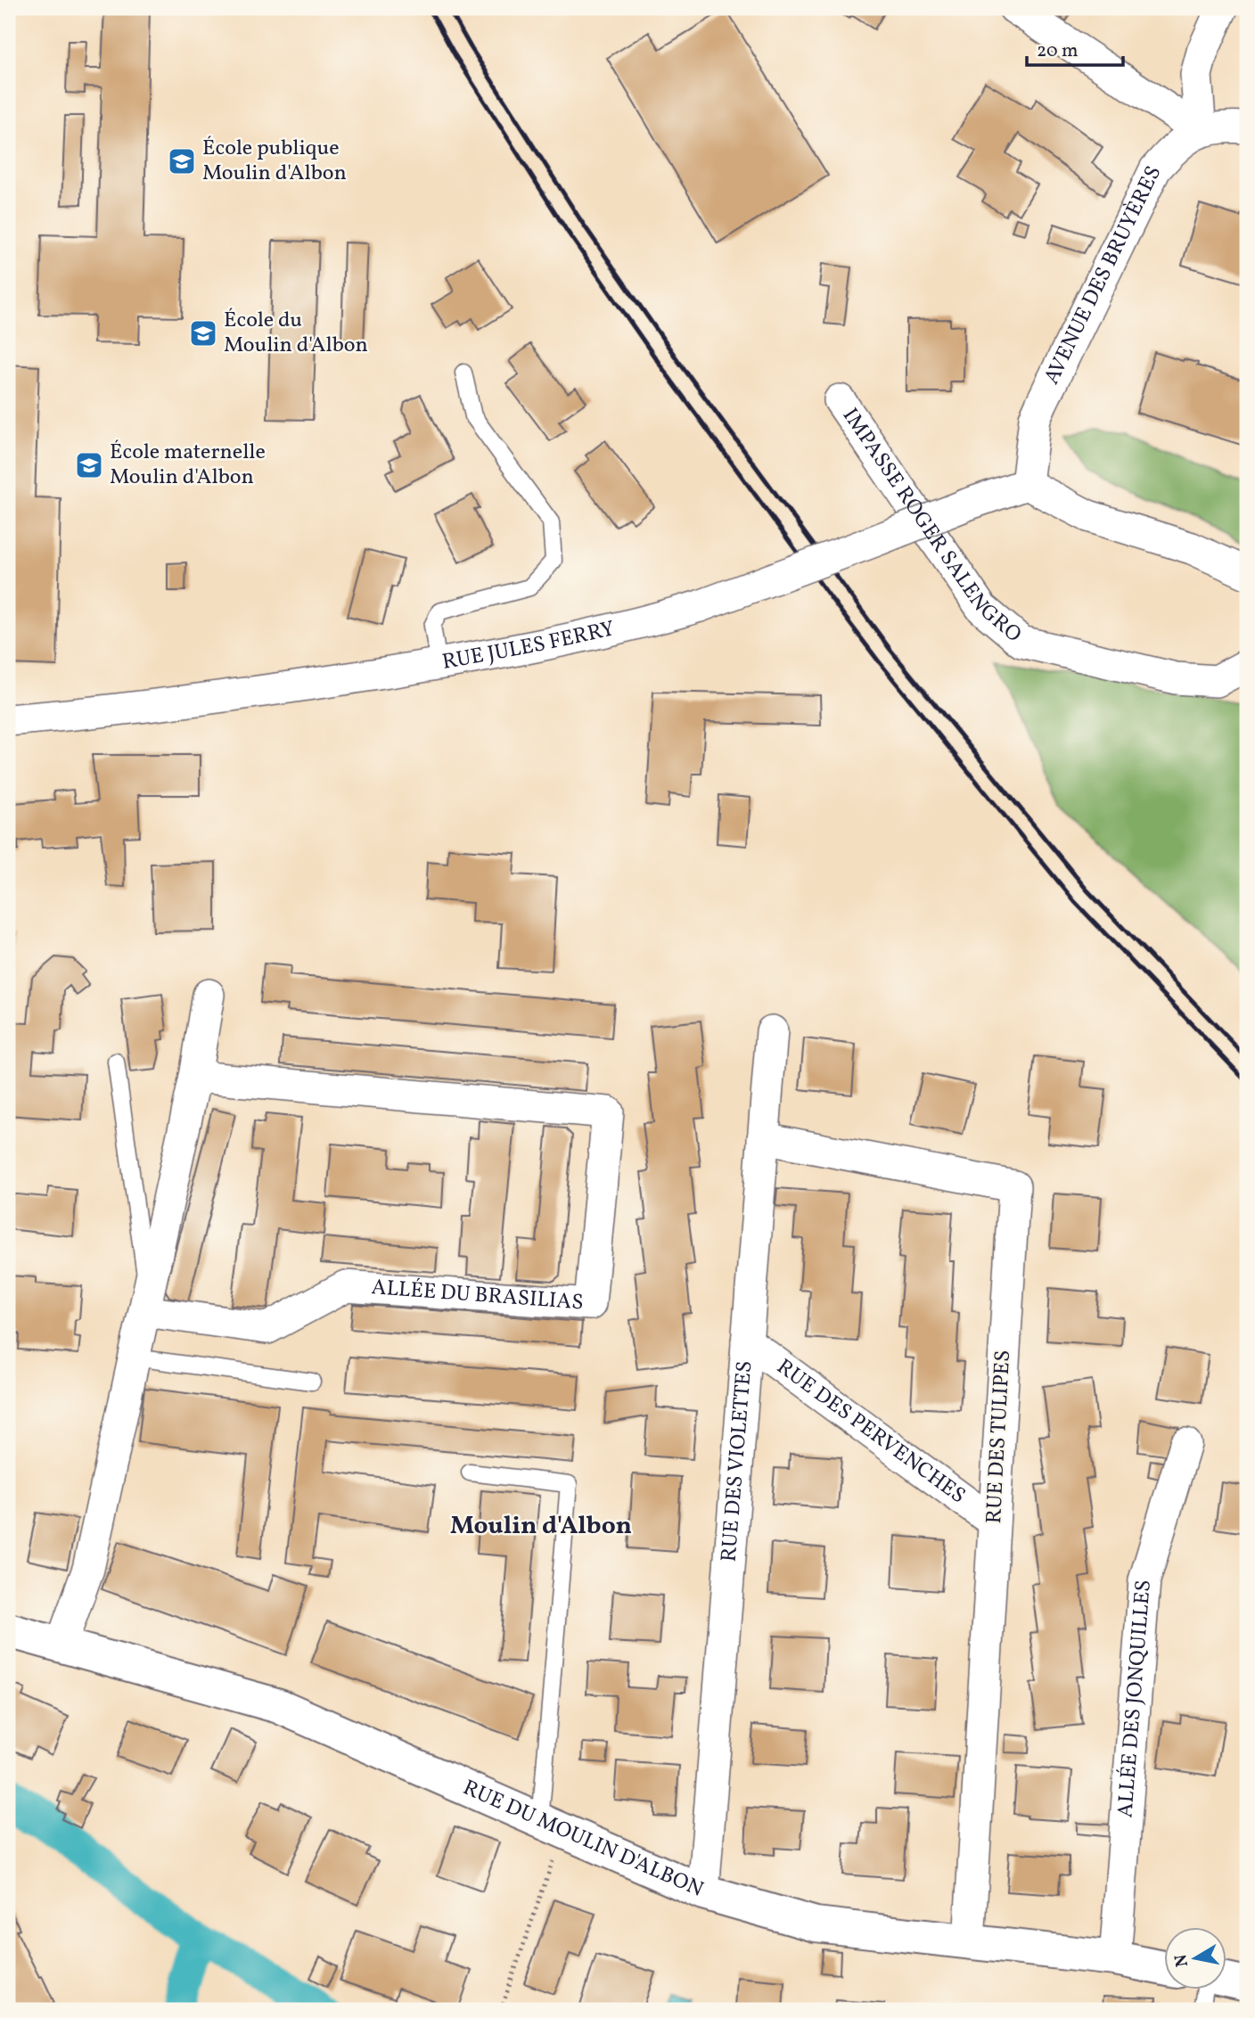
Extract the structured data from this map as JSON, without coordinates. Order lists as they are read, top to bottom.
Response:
{
  "streets": {
    "main road": ["RUE DU MOULIN D'ALBON"],
    "street": [
      "AVENUE DES BRUYÈRES",
      "IMPASSE ROGER SALENGRO",
      "RUE JULES FERRY",
      "ALLÉE DU BRASILIAS",
      "RUE DES PERVENCHES",
      "RUE DES TULIPES",
      "RUE DES VIOLETTES",
      "ALLÉE DES JONQUILLES"
    ]
  },
  "crossings": [
    ["AVENUE DES BRUYÈRES", "RUE JULES FERRY"],
    ["RUE DES PERVENCHES", "RUE DES TULIPES"],
    ["RUE DES PERVENCHES", "RUE DES VIOLETTES"],
    ["RUE DES TULIPES", "RUE DES VIOLETTES"],
    ["RUE DES TULIPES", "RUE DU MOULIN D'ALBON"],
    ["RUE DES VIOLETTES", "RUE DU MOULIN D'ALBON"],
    ["ALLÉE DES JONQUILLES", "RUE DU MOULIN D'ALBON"]
  ],
  "districts": ["Moulin d'Albon"],
  "places": {
    "school or university": ["École publique Moulin d'Albon", "École du Moulin d'Albon", "École maternelle Moulin d'Albon"]
  },
  "scale_bar": "20 m",
  "north": "left"
}
